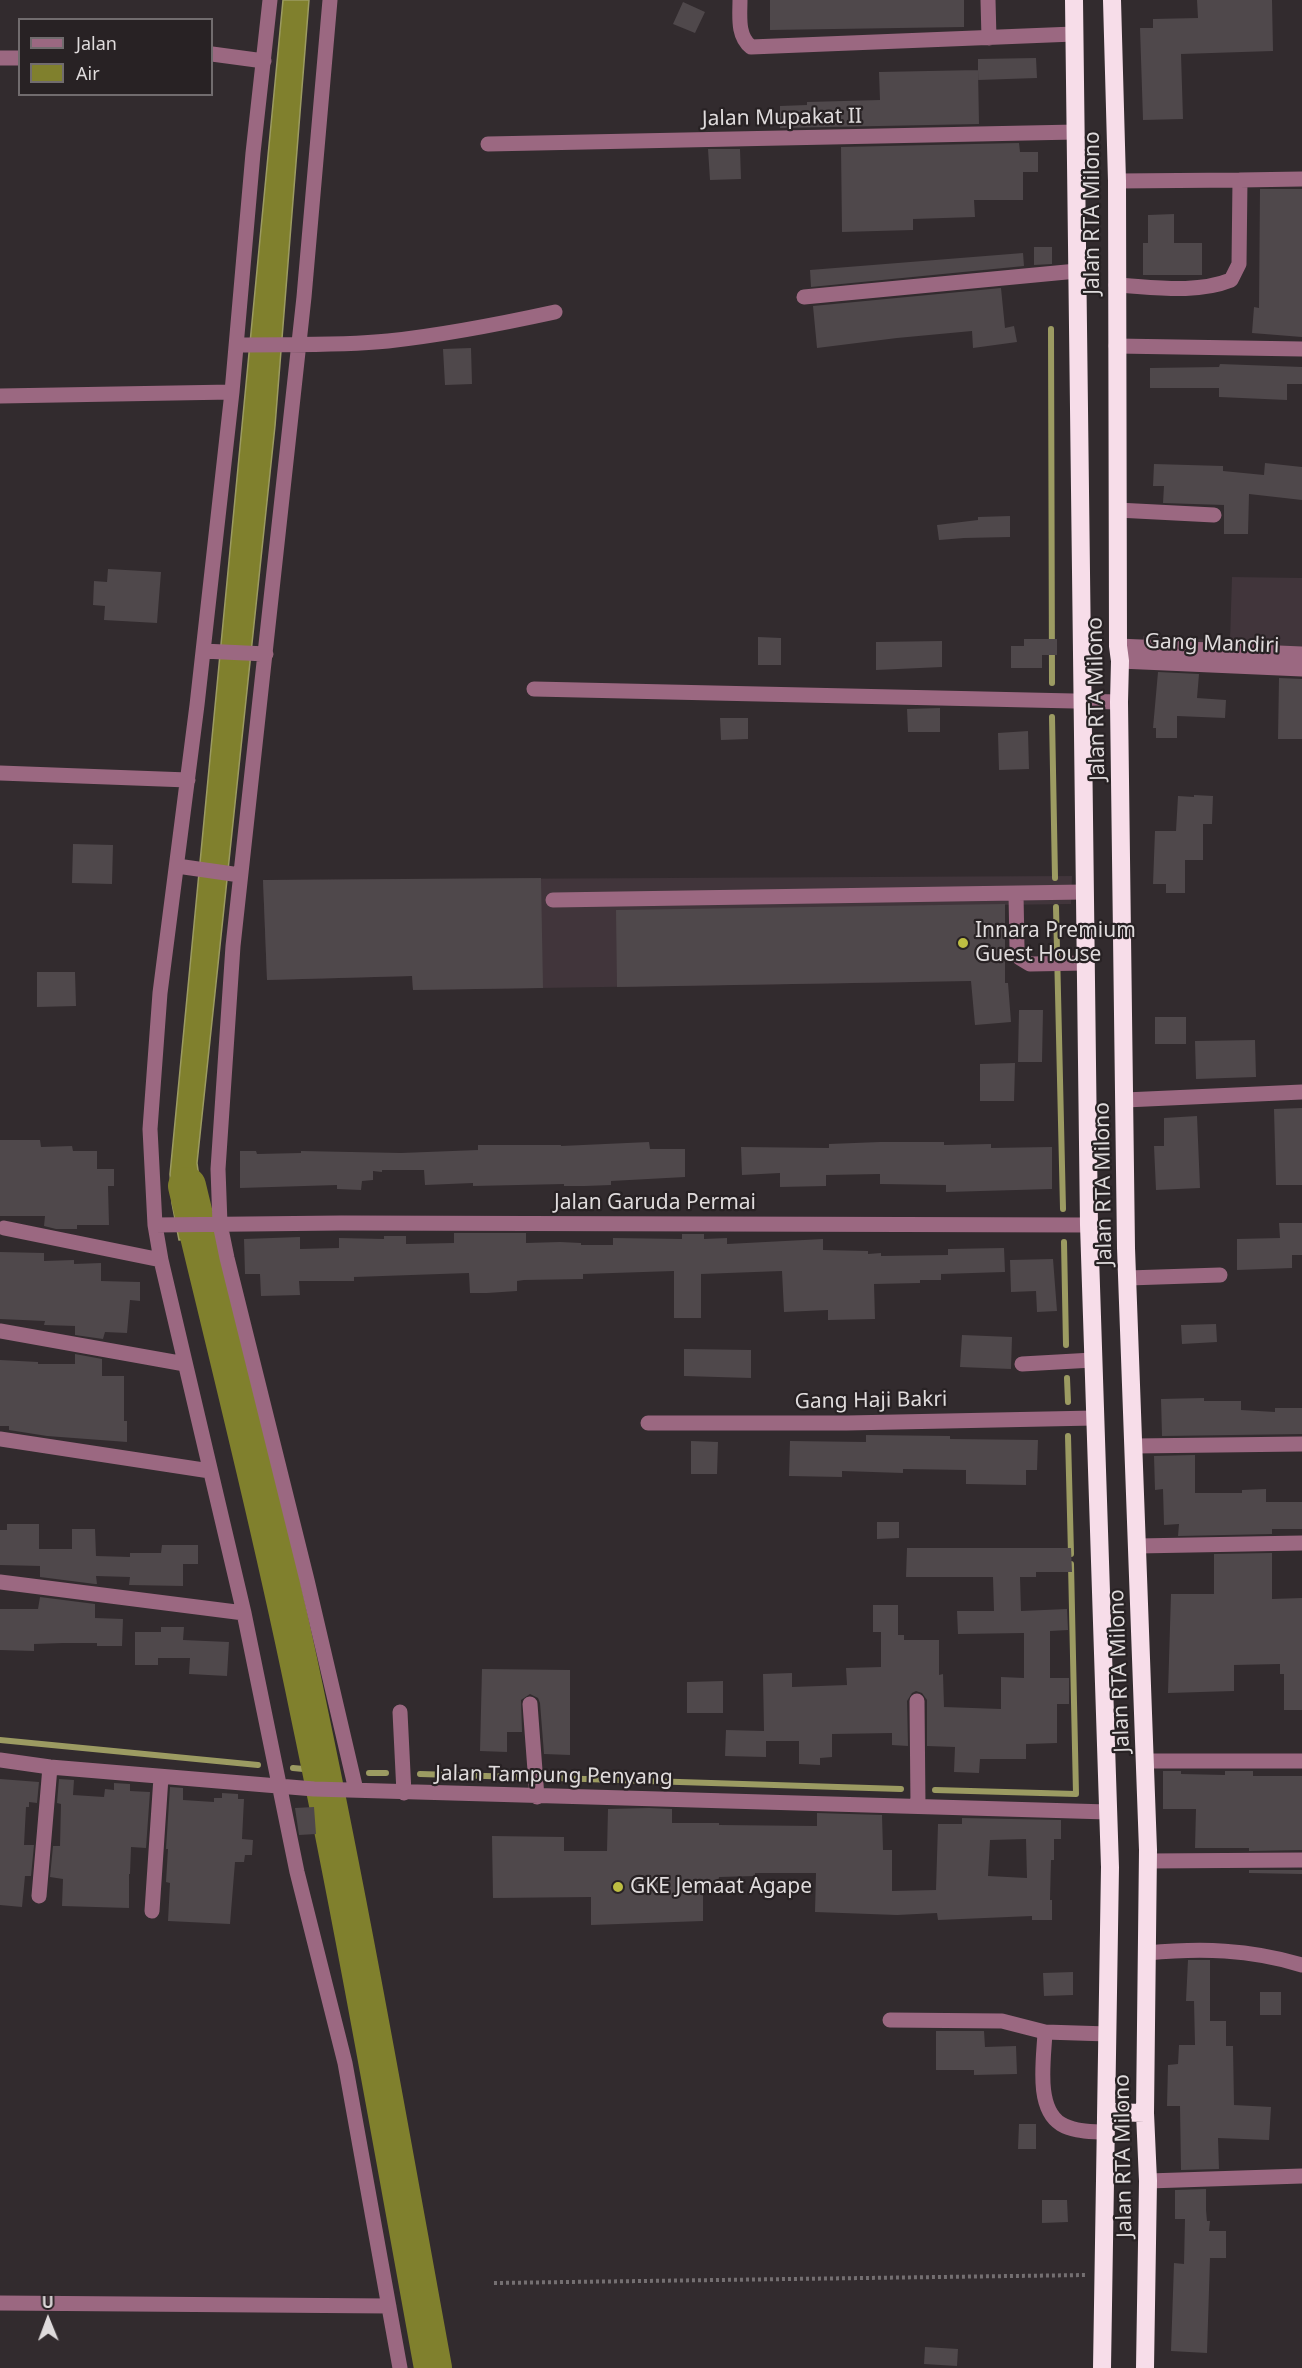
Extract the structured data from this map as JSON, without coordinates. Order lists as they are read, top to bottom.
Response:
{
  "streets": {
    "highway": ["Jalan RTA Milono"],
    "street": [
      "Jalan Mupakat II",
      "Gang Mandiri",
      "Jalan Garuda Permai",
      "Gang Haji Bakri",
      "Jalan Tampung Penyang"
    ]
  },
  "crossings": [
    ["Jalan Mupakat II", "Jalan RTA Milono"],
    ["Jalan RTA Milono", "Gang Mandiri"],
    ["Jalan RTA Milono", "Jalan Garuda Permai"],
    ["Jalan RTA Milono", "Gang Haji Bakri"],
    ["Jalan RTA Milono", "Jalan Tampung Penyang"]
  ],
  "places": ["Innara Premium Guest House", "GKE Jemaat Agape"],
  "legend": ["Jalan", "Air"],
  "north": "top"
}
